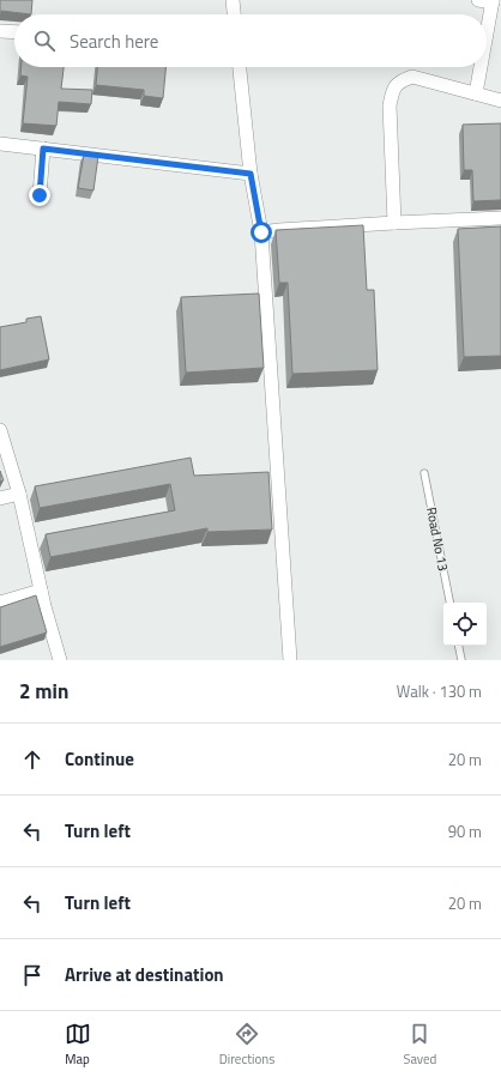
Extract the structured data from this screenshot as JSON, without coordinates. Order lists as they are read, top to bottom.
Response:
{
  "streets": {
    "lane": ["Road No 13"]
  },
  "page": {
    "search": "Search here",
    "heading": ["2 min", "Walk · 130 m"],
    "list": [
      ["Continue", "20 m"],
      ["Turn left", "90 m"],
      ["Turn left", "20 m"],
      "Arrive at destination"
    ],
    "nav": ["Map", "Directions", "Saved"]
  }
}
